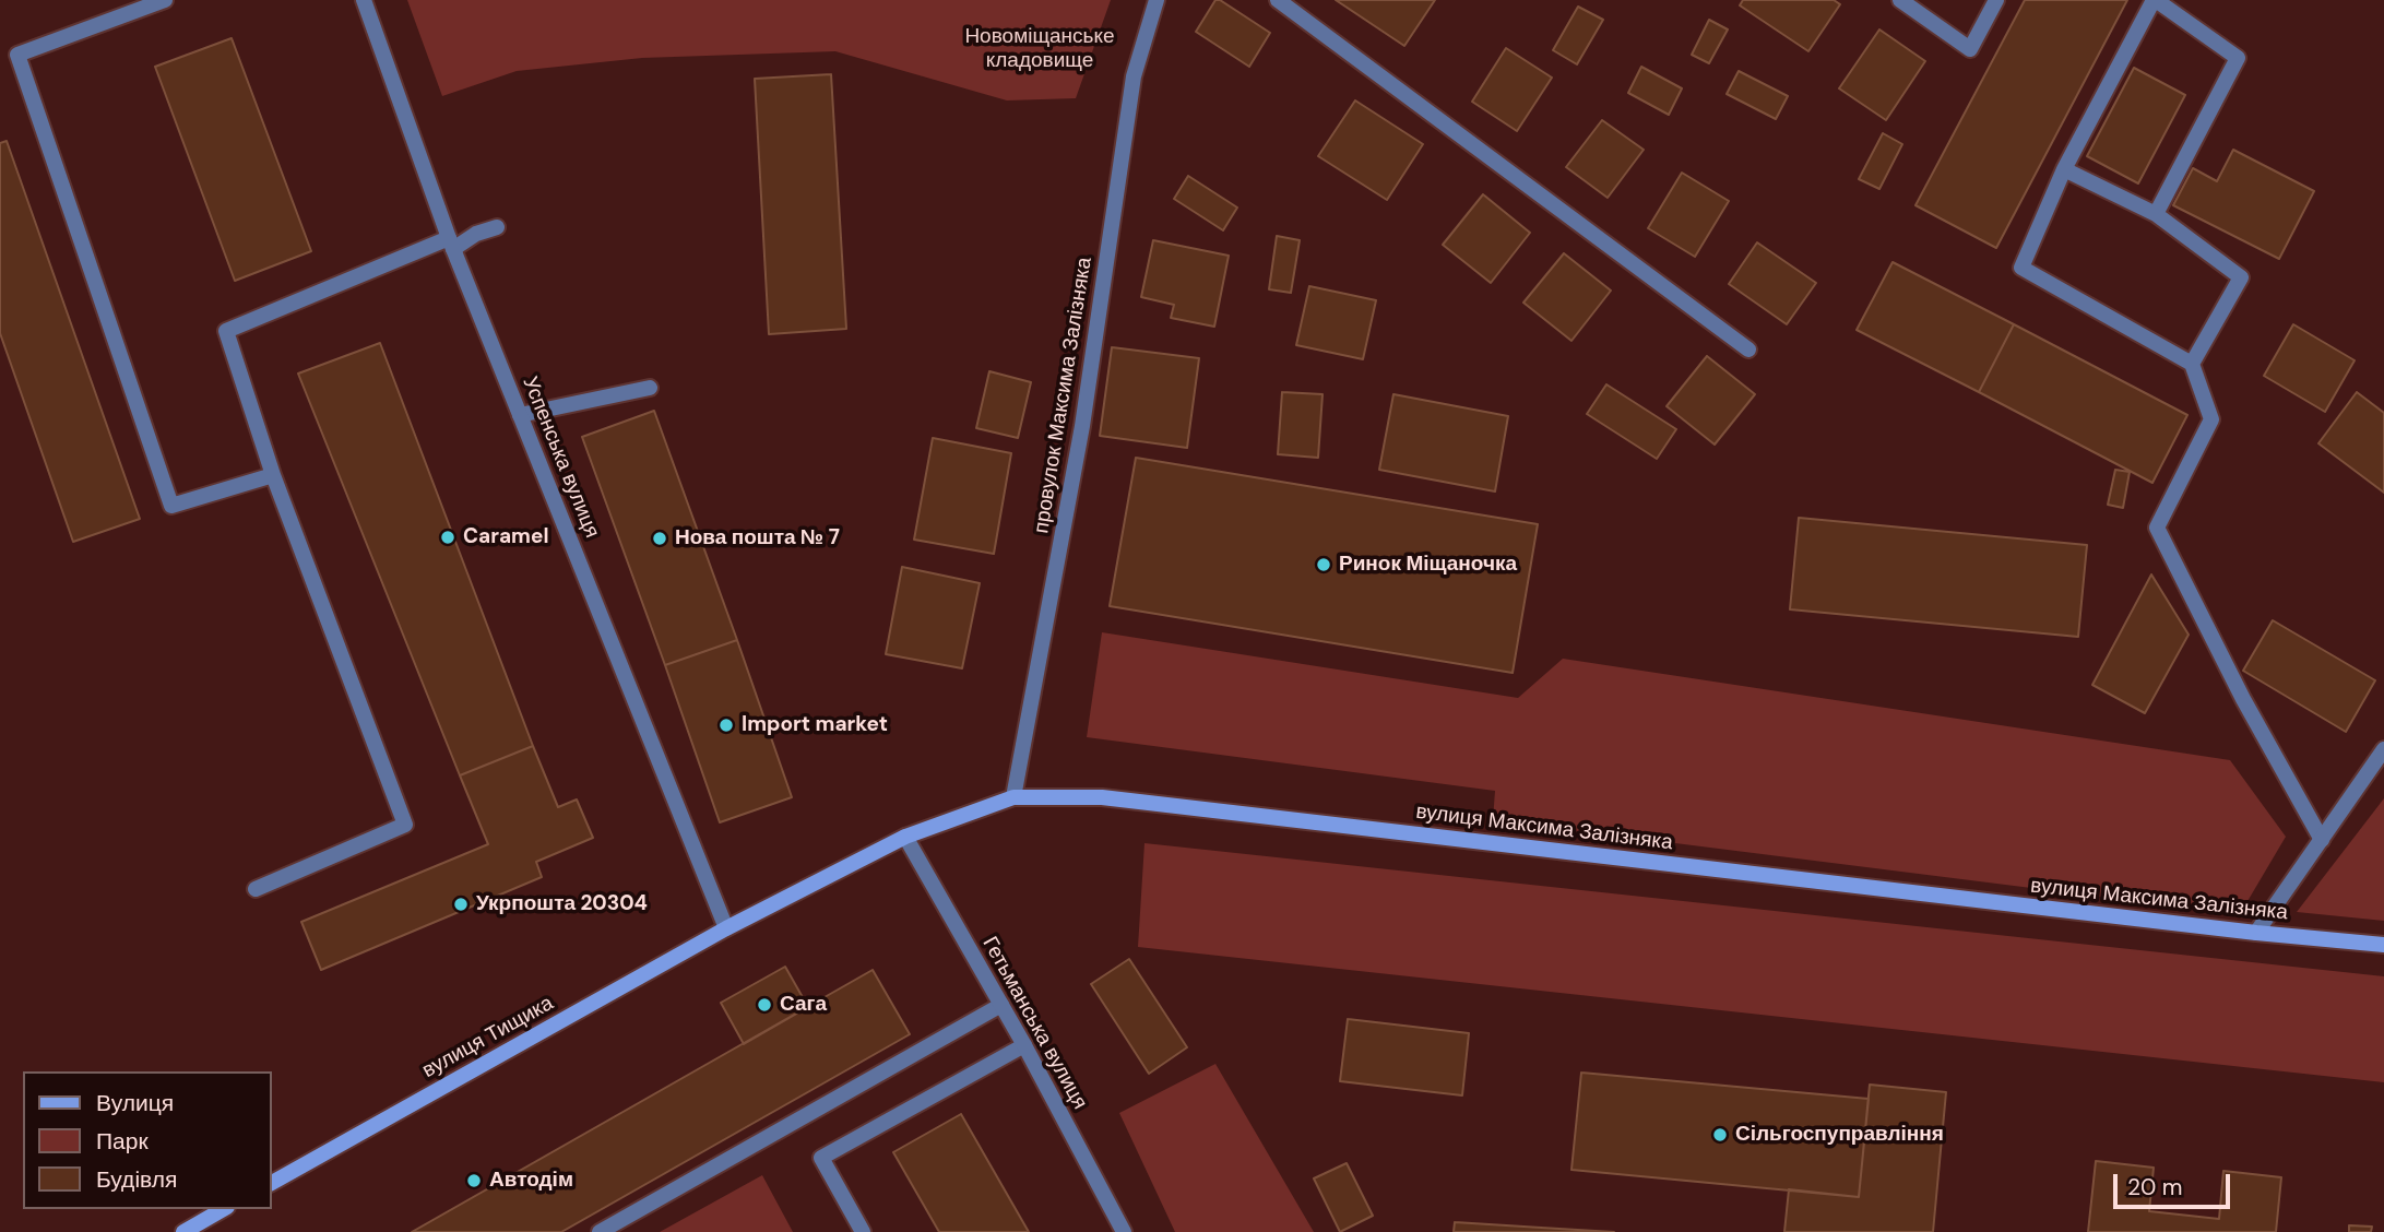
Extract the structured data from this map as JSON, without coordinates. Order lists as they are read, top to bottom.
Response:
{
  "streets": {
    "main road": ["вулиця Максима Залізняка", "вулиця Тищика"],
    "street": ["провулок Максима Залізняка", "Успенська вулиця", "Гетьманська вулиця"]
  },
  "crossings": [
    ["провулок Максима Залізняка", "вулиця Максима Залізняка"],
    ["Успенська вулиця", "вулиця Максима Залізняка"],
    ["Успенська вулиця", "вулиця Тищика"],
    ["вулиця Максима Залізняка", "Гетьманська вулиця"],
    ["вулиця Максима Залізняка", "вулиця Тищика"]
  ],
  "parks": ["Новоміщанське кладовище"],
  "places": [
    "Caramel",
    "Нова пошта № 7",
    "Ринок Міщаночка",
    "Import market",
    "Укрпошта 20304",
    "Сага",
    "Сільгоспуправління",
    "Автодім"
  ],
  "legend": ["Вулиця", "Парк", "Будівля"],
  "scale_bar": "20 m"
}
